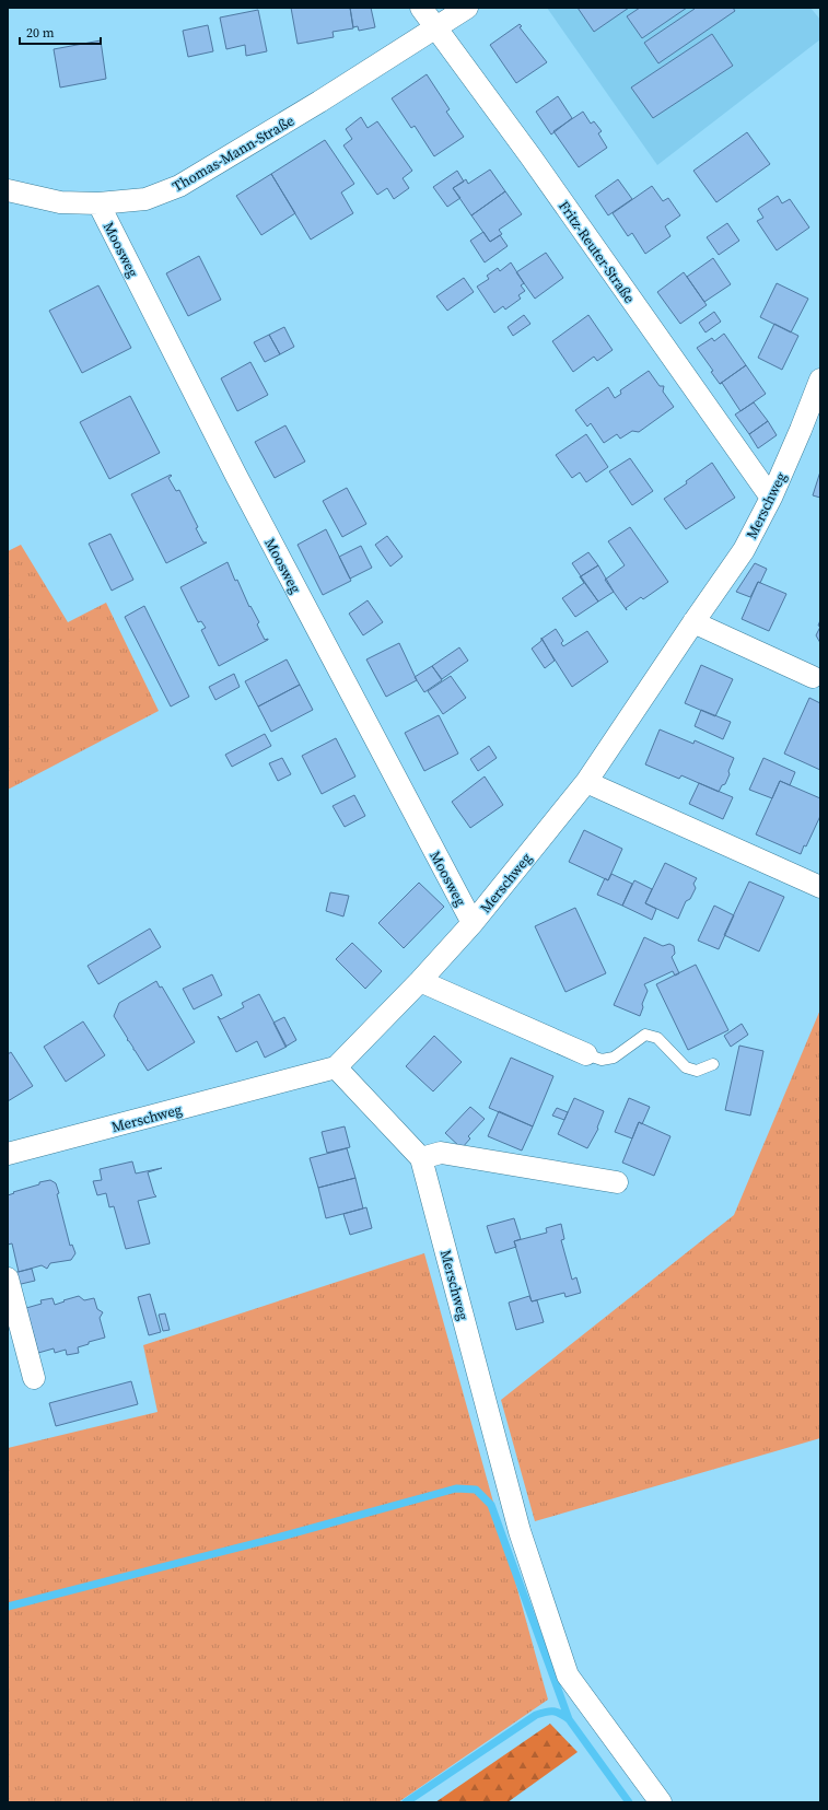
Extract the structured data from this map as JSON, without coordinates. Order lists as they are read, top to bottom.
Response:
{
  "streets": {
    "street": [
      "Thomas-Mann-Straße",
      "Moosweg",
      "Fritz-Reuter-Straße",
      "Merschweg"
    ]
  },
  "crossings": [
    ["Thomas-Mann-Straße", "Moosweg"],
    ["Thomas-Mann-Straße", "Fritz-Reuter-Straße"],
    ["Moosweg", "Merschweg"],
    ["Fritz-Reuter-Straße", "Merschweg"]
  ],
  "scale_bar": "20 m"
}
